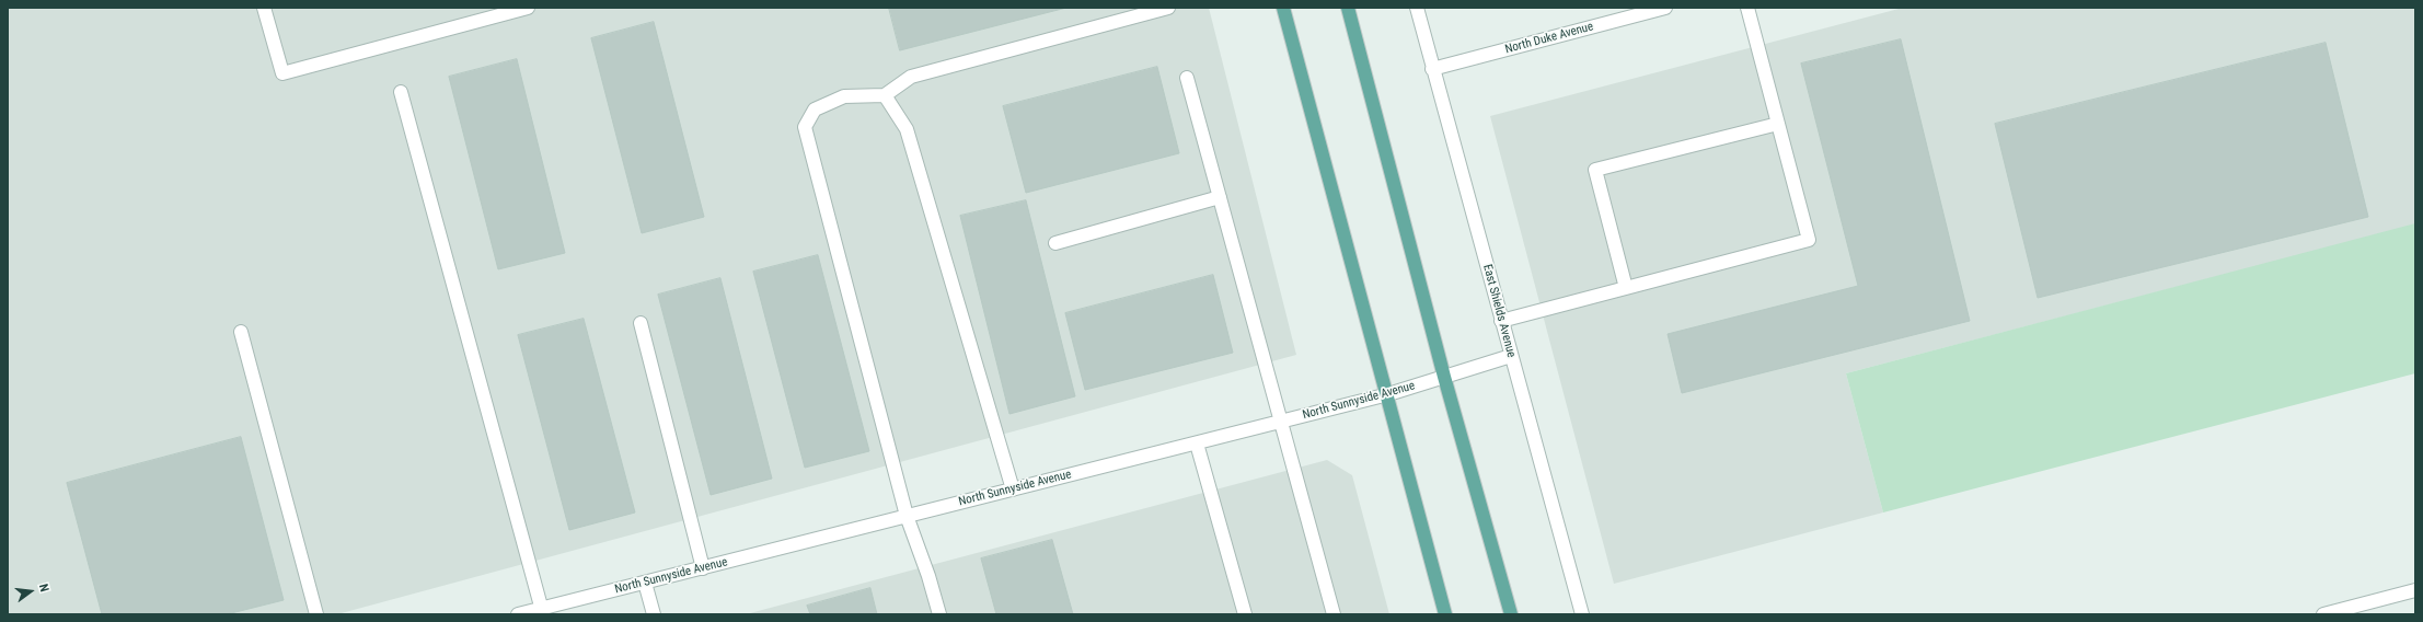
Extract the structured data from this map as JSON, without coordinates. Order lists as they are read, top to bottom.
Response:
{
  "streets": {
    "street": ["North Duke Avenue", "East Shields Avenue", "North Sunnyside Avenue"]
  },
  "crossings": [
    ["North Duke Avenue", "East Shields Avenue"],
    ["East Shields Avenue", "North Sunnyside Avenue"]
  ],
  "north": "right"
}
